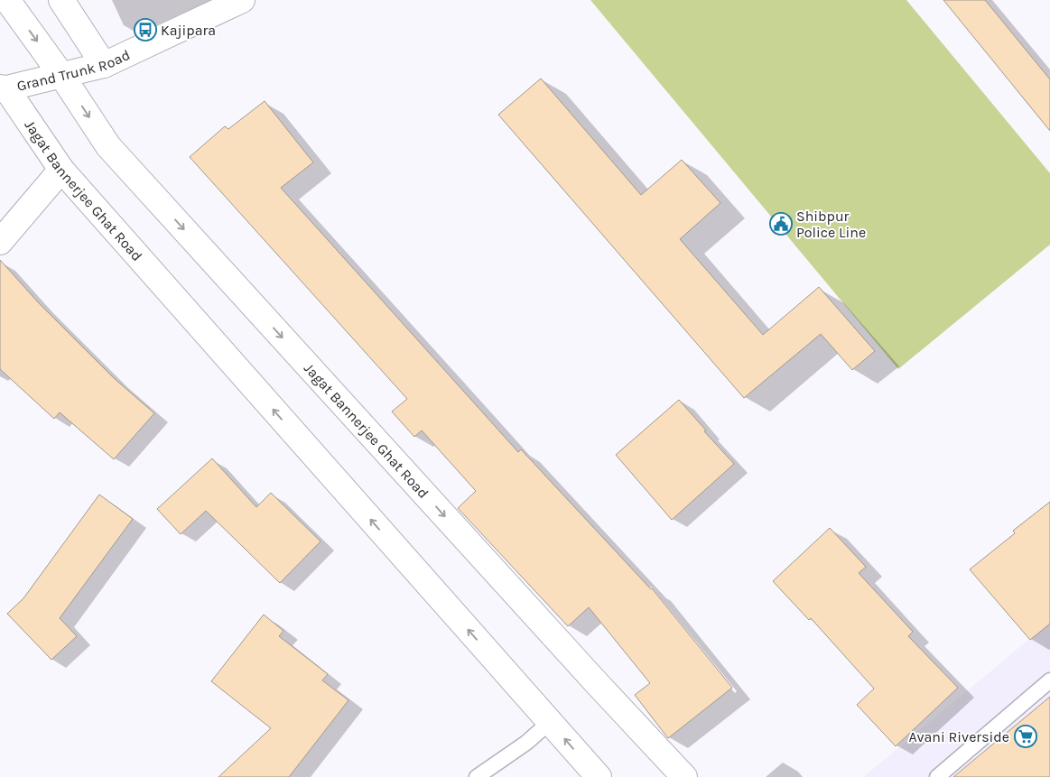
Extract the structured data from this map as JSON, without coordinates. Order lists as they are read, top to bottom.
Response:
{
  "streets": {
    "main road": ["Grand Trunk Road", "Jagat Bannerjee Ghat Road"]
  },
  "crossings": [
    ["Grand Trunk Road", "Jagat Bannerjee Ghat Road"]
  ],
  "places": {
    "bus stop": ["Kajipara"],
    "public building": ["Shibpur Police Line"],
    "supermarket": ["Avani Riverside"]
  }
}
